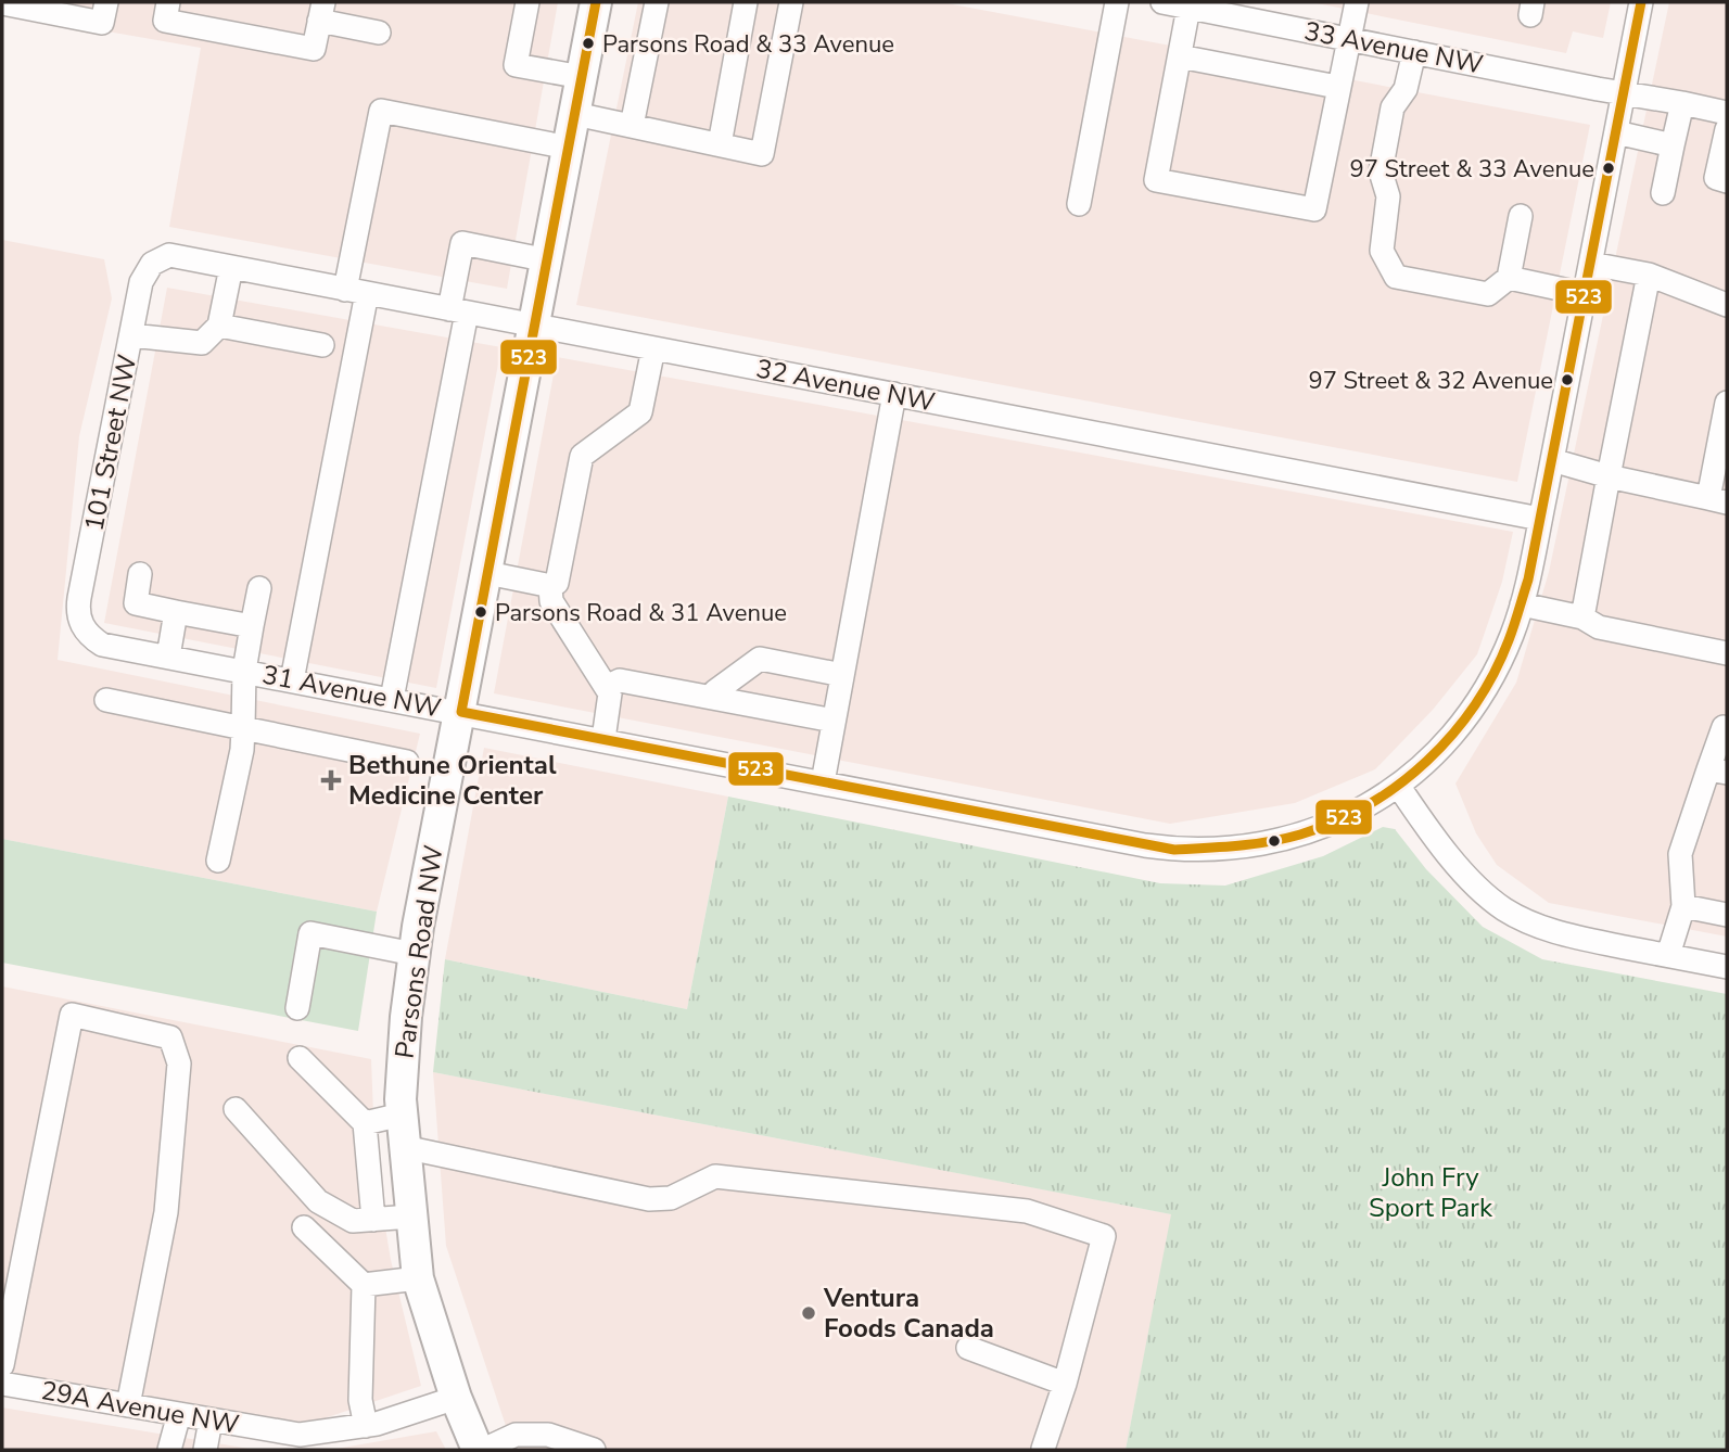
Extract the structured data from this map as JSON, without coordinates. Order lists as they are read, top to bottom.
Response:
{
  "streets": {
    "main road": ["Parsons Road NW"],
    "street": [
      "33 Avenue NW",
      "32 Avenue NW",
      "101 Street NW",
      "31 Avenue NW",
      "29A Avenue NW"
    ]
  },
  "crossings": [
    ["33 Avenue NW", "31 Avenue NW"],
    ["32 Avenue NW", "101 Street NW"],
    ["32 Avenue NW", "31 Avenue NW"],
    ["32 Avenue NW", "Parsons Road NW"],
    ["101 Street NW", "31 Avenue NW"],
    ["31 Avenue NW", "Parsons Road NW"],
    ["Parsons Road NW", "29A Avenue NW"]
  ],
  "parks": ["John Fry Sport Park"],
  "places": {
    "other": [
      "Parsons Road & 33 Avenue",
      "97 Street & 33 Avenue",
      "97 Street & 32 Avenue",
      "Parsons Road & 31 Avenue",
      "Ventura Foods Canada"
    ],
    "health": ["Bethune Oriental Medicine Center"]
  },
  "lines": ["transit line 523"]
}
